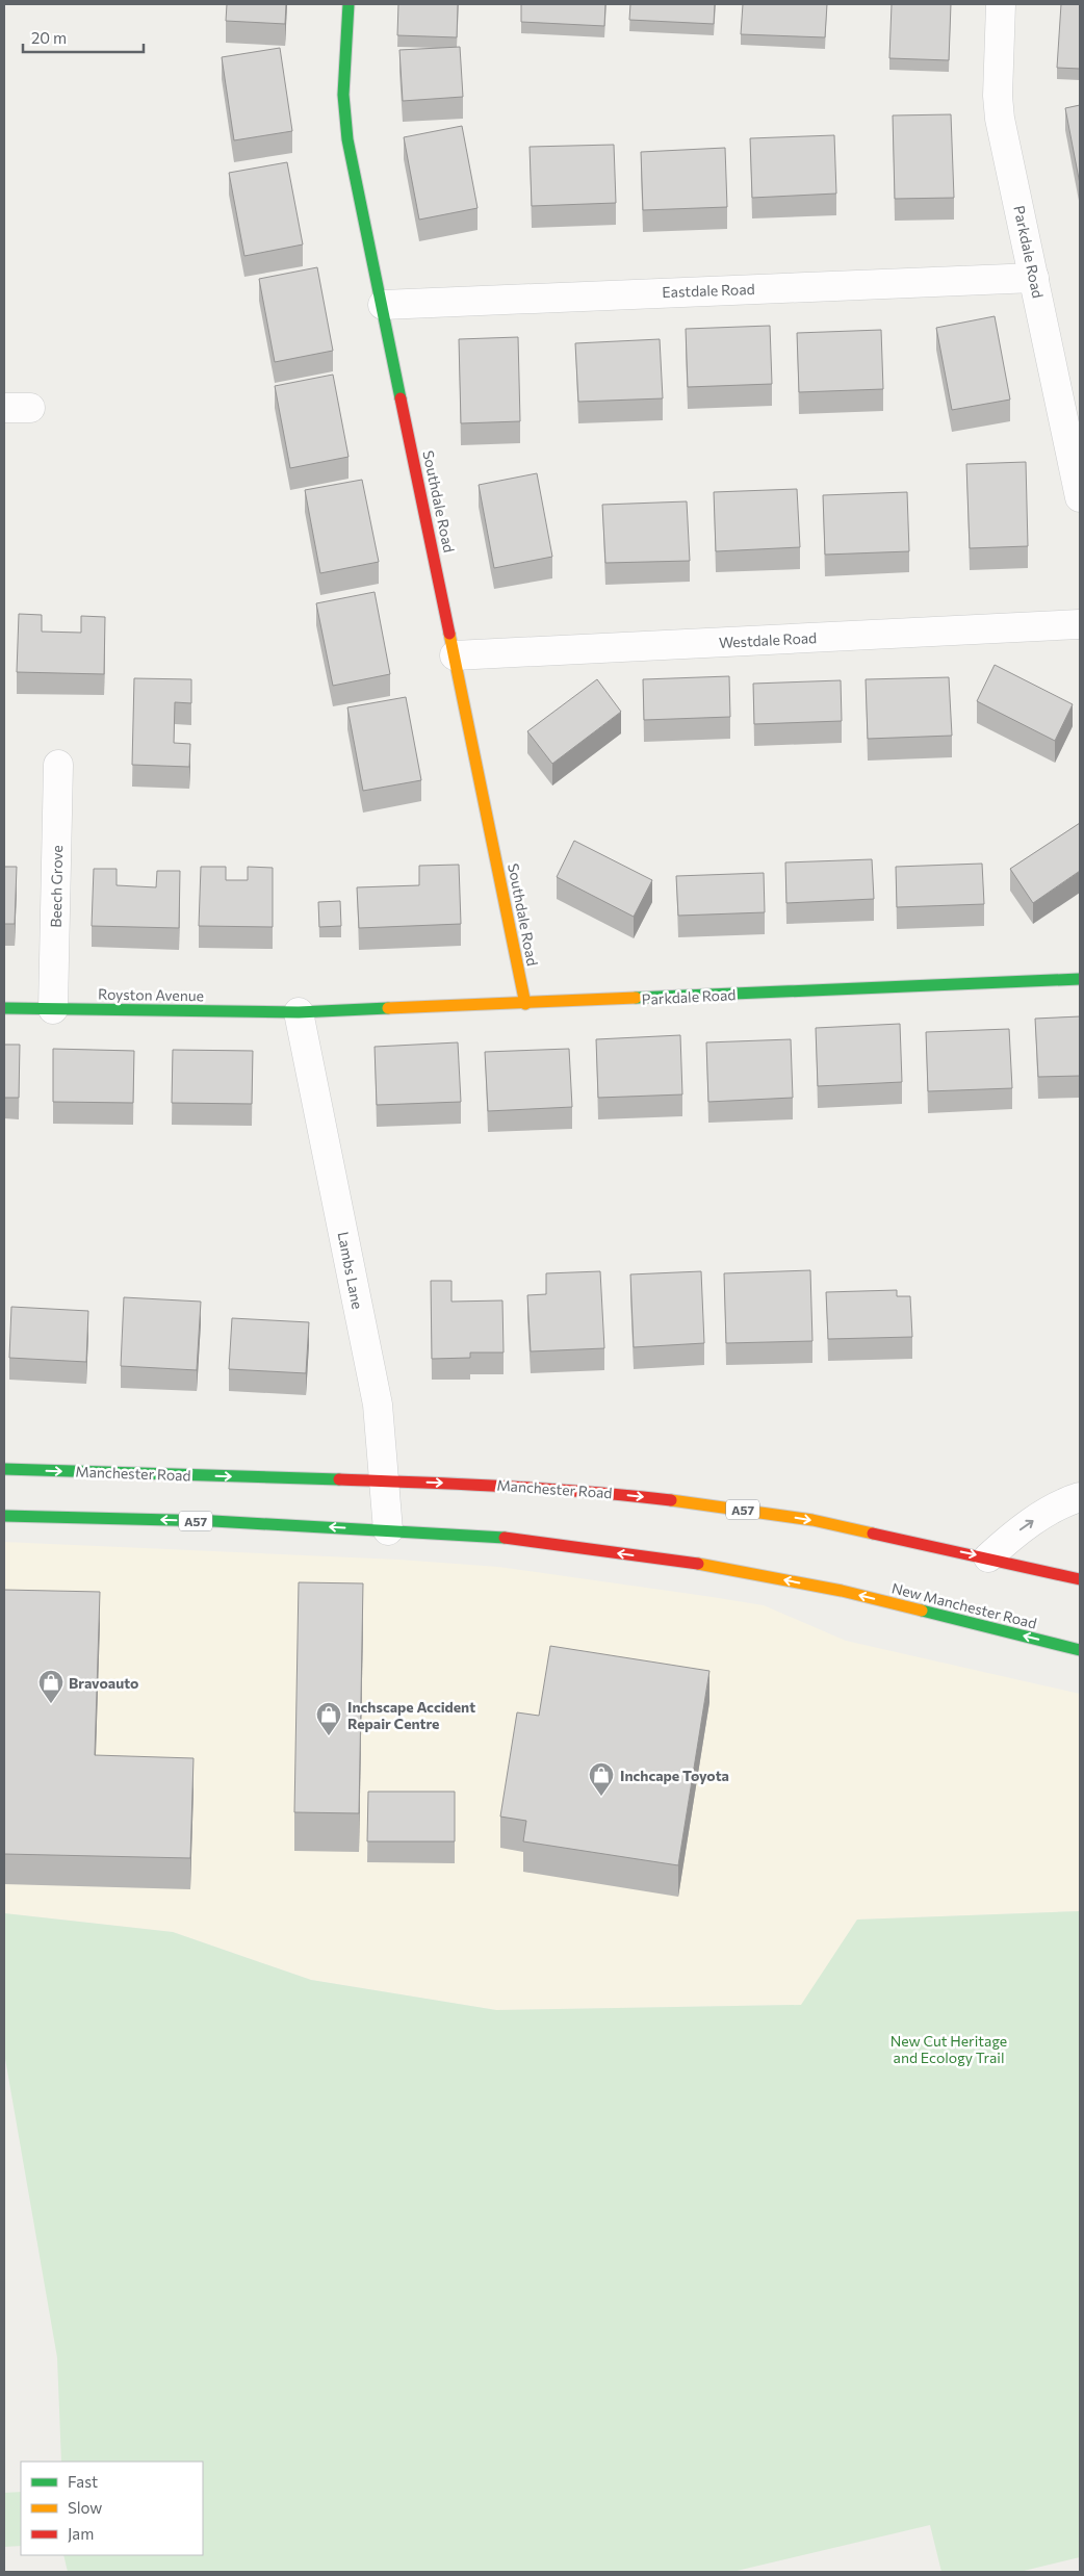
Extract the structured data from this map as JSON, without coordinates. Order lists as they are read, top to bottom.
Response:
{
  "streets": {
    "main road": [
      "Parkdale Road",
      "Southdale Road",
      "Royston Avenue",
      "Manchester Road",
      "A57",
      "New Manchester Road"
    ],
    "street": [
      "Eastdale Road",
      "Westdale Road",
      "Beech Grove",
      "Lambs Lane"
    ]
  },
  "crossings": [
    ["Parkdale Road", "Eastdale Road"],
    ["Parkdale Road", "Southdale Road"],
    ["Parkdale Road", "Royston Avenue"],
    ["Parkdale Road", "Lambs Lane"],
    ["Eastdale Road", "Southdale Road"],
    ["Southdale Road", "Westdale Road"],
    ["Beech Grove", "Royston Avenue"],
    ["Royston Avenue", "Lambs Lane"],
    ["Lambs Lane", "Manchester Road"],
    ["Lambs Lane", "A57"],
    ["Lambs Lane", "New Manchester Road"],
    ["Manchester Road", "A57"],
    ["A57", "New Manchester Road"]
  ],
  "one_way": ["New Manchester Road"],
  "parks": ["New Cut Heritage and Ecology Trail"],
  "places": {
    "shop": ["Bravoauto", "Inchscape Accident Repair Centre", "Inchcape Toyota"]
  },
  "legend": ["Fast", "Slow", "Jam"],
  "scale_bar": "20 m"
}
